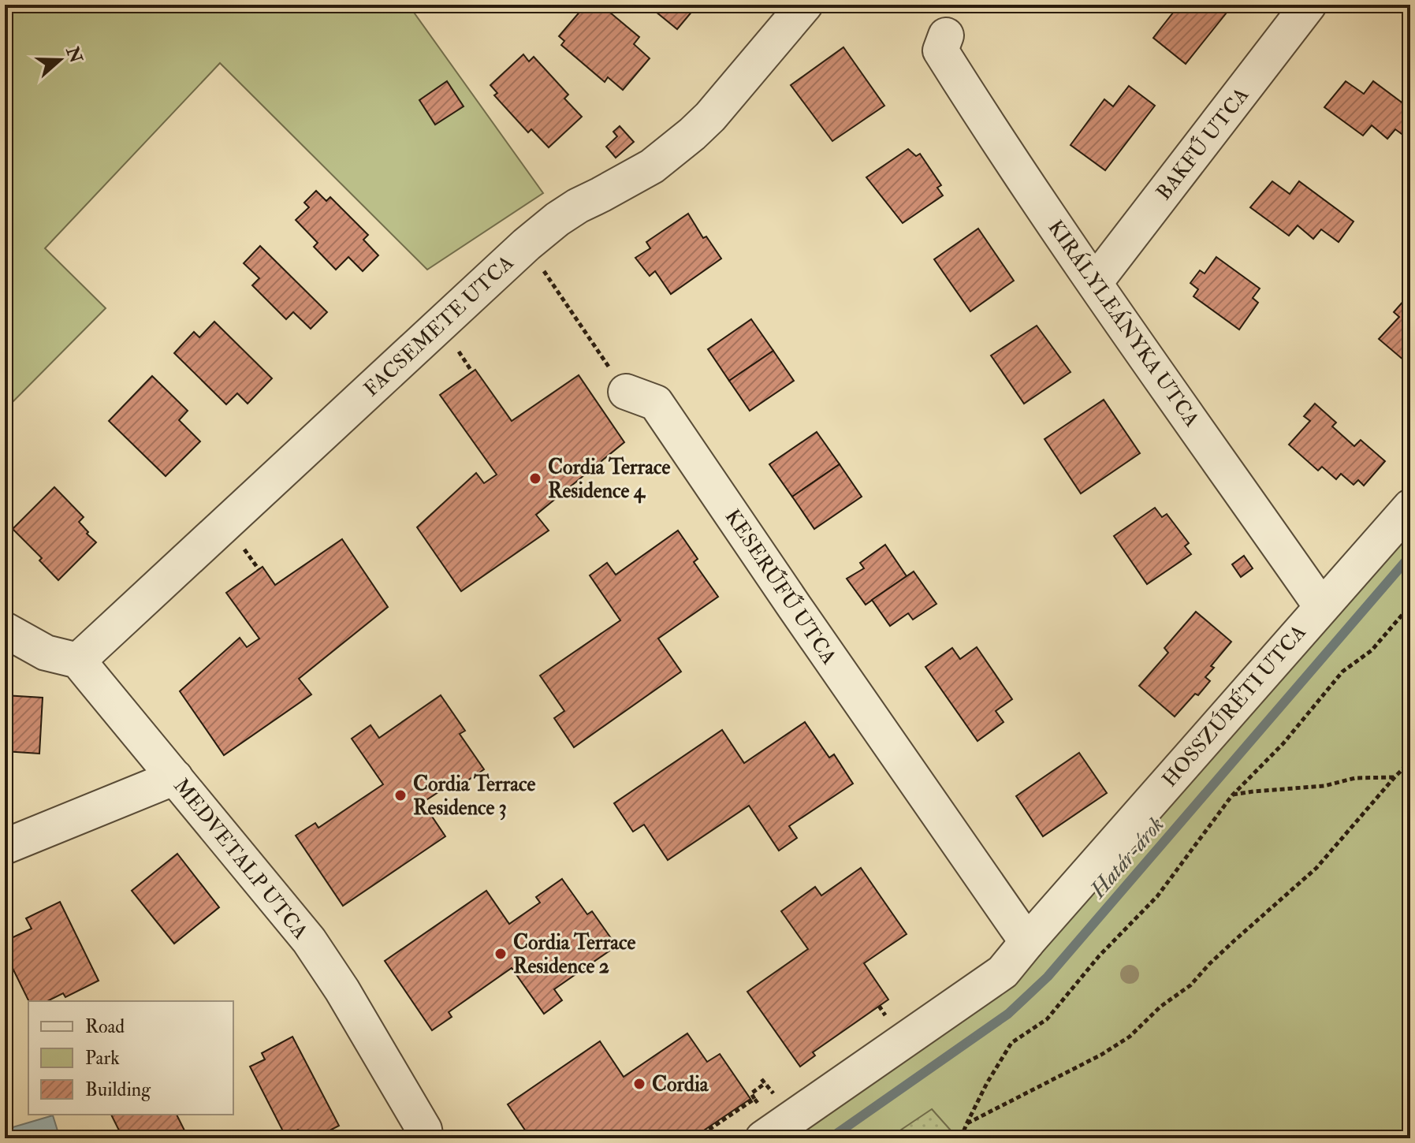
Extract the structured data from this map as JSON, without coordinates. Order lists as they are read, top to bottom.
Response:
{
  "streets": {
    "street": [
      "BAKFŰ UTCA",
      "KIRÁLYLEÁNYKA UTCA",
      "FACSEMETE UTCA",
      "KESERŰFŰ UTCA",
      "HOSSZÚRÉTI UTCA",
      "MEDVETALP UTCA"
    ]
  },
  "crossings": [
    ["BAKFŰ UTCA", "KIRÁLYLEÁNYKA UTCA"],
    ["KIRÁLYLEÁNYKA UTCA", "HOSSZÚRÉTI UTCA"],
    ["FACSEMETE UTCA", "MEDVETALP UTCA"],
    ["KESERŰFŰ UTCA", "HOSSZÚRÉTI UTCA"]
  ],
  "water": ["Határ-árok"],
  "places": [
    "Cordia Terrace Residence 4",
    "Cordia Terrace Residence 3",
    "Cordia Terrace Residence 2",
    "Cordia"
  ],
  "legend": ["Road", "Park", "Building"],
  "north": "right"
}
